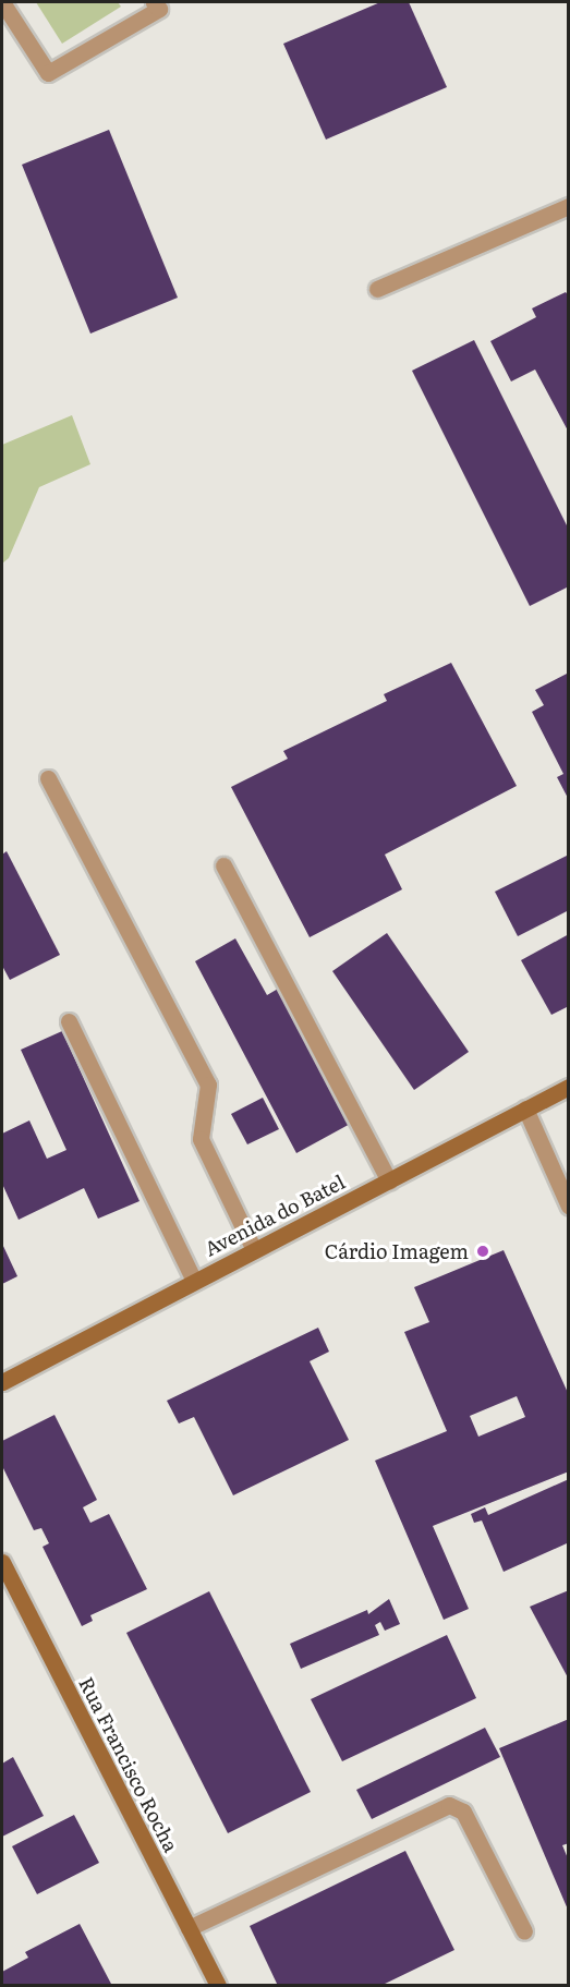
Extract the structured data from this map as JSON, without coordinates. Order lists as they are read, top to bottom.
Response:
{
  "streets": {
    "main road": ["Avenida do Batel", "Rua Francisco Rocha"]
  },
  "places": ["Cárdio Imagem"]
}
